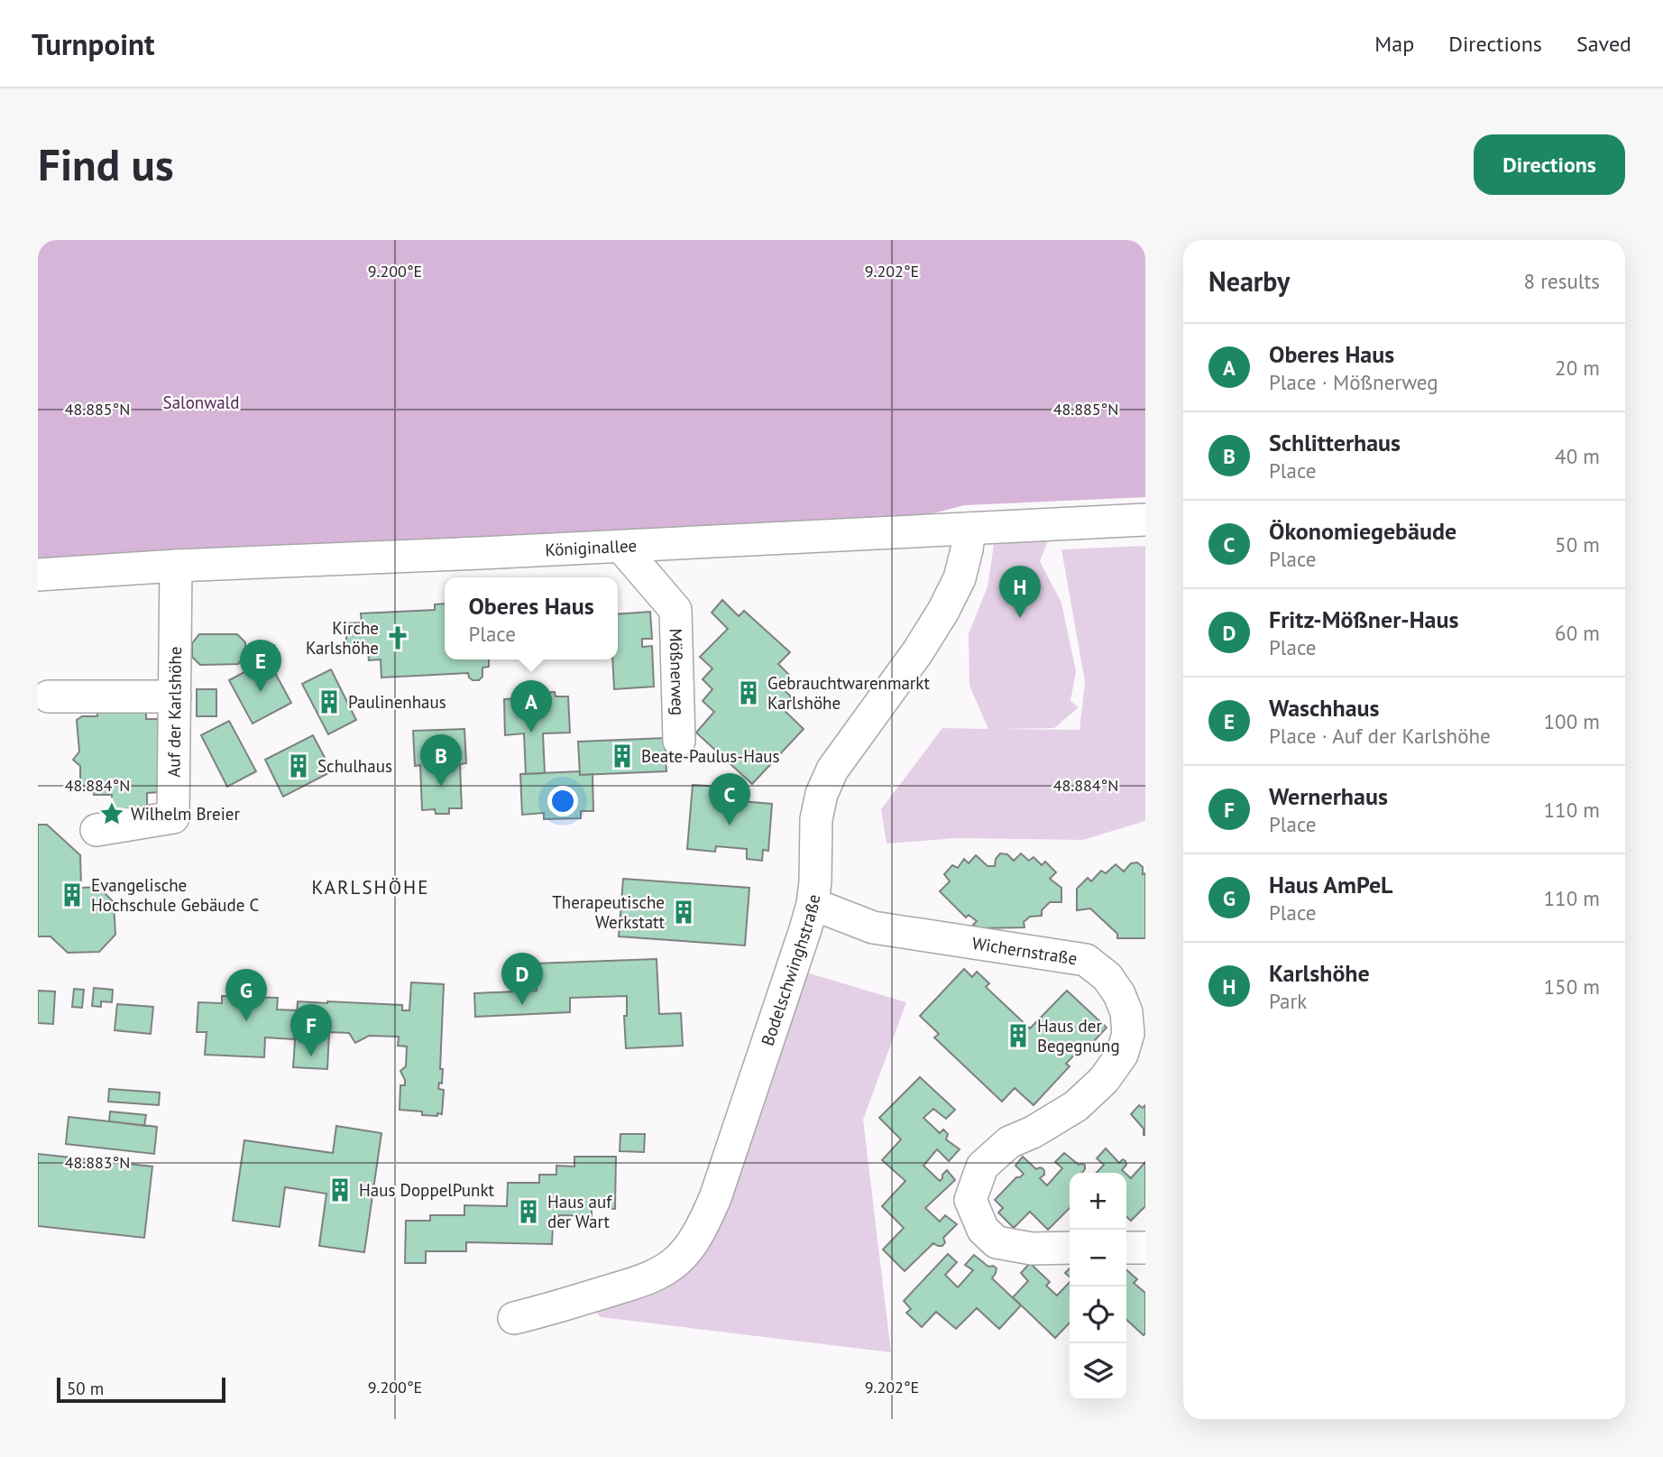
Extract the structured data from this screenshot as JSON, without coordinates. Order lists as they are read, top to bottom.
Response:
{
  "streets": {
    "street": [
      "Königinallee",
      "Mößnerweg",
      "Auf der Karlshöhe",
      "Wichernstraße",
      "Bodelschwinghstraße"
    ]
  },
  "crossings": [
    ["Königinallee", "Mößnerweg"],
    ["Königinallee", "Auf der Karlshöhe"],
    ["Königinallee", "Bodelschwinghstraße"],
    ["Wichernstraße", "Bodelschwinghstraße"]
  ],
  "districts": ["KARLSHÖHE"],
  "parks": ["Salonwald"],
  "places": {
    "church": ["Kirche Karlshöhe"],
    "building": [
      "Gebrauchtwarenmarkt Karlshöhe",
      "Paulinenhaus",
      "Beate-Paulus-Haus",
      "Schulhaus",
      "Evangelische Hochschule Gebäude C",
      "Therapeutische Werkstatt",
      "Haus der Begegnung",
      "Haus DoppelPunkt",
      "Haus auf der Wart"
    ],
    "place": ["Wilhelm Breier"]
  },
  "scale_bar": "50 m",
  "page": {
    "header": "Turnpoint",
    "nav": ["Map", "Directions", "Saved"],
    "buttons": "Directions",
    "title": "Find us",
    "heading": ["Nearby", "8 results"],
    "list": [
      {
        "mark": "A",
        "name": "Oberes Haus",
        "note": "Place · Mößnerweg",
        "value": "20 m"
      },
      {
        "mark": "B",
        "name": "Schlitterhaus",
        "note": "Place",
        "value": "40 m"
      },
      {
        "mark": "C",
        "name": "Ökonomiegebäude",
        "note": "Place",
        "value": "50 m"
      },
      {
        "mark": "D",
        "name": "Fritz-Mößner-Haus",
        "note": "Place",
        "value": "60 m"
      },
      {
        "mark": "E",
        "name": "Waschhaus",
        "note": "Place · Auf der Karlshöhe",
        "value": "100 m"
      },
      {
        "mark": "F",
        "name": "Wernerhaus",
        "note": "Place",
        "value": "110 m"
      },
      {
        "mark": "G",
        "name": "Haus AmPeL",
        "note": "Place",
        "value": "110 m"
      },
      {
        "mark": "H",
        "name": "Karlshöhe",
        "note": "Park",
        "value": "150 m"
      }
    ],
    "pins": [
      "H",
      "E",
      "A",
      "B",
      "C",
      "D",
      "G",
      "F"
    ],
    "popup": ["Oberes Haus", "Place"],
    "map_buttons": ["+", "−"],
    "scale": "50 m"
  },
  "coordinates": [
    "9.200°E",
    "9.202°E",
    "48.885°N",
    "48.884°N",
    "48.883°N"
  ]
}
